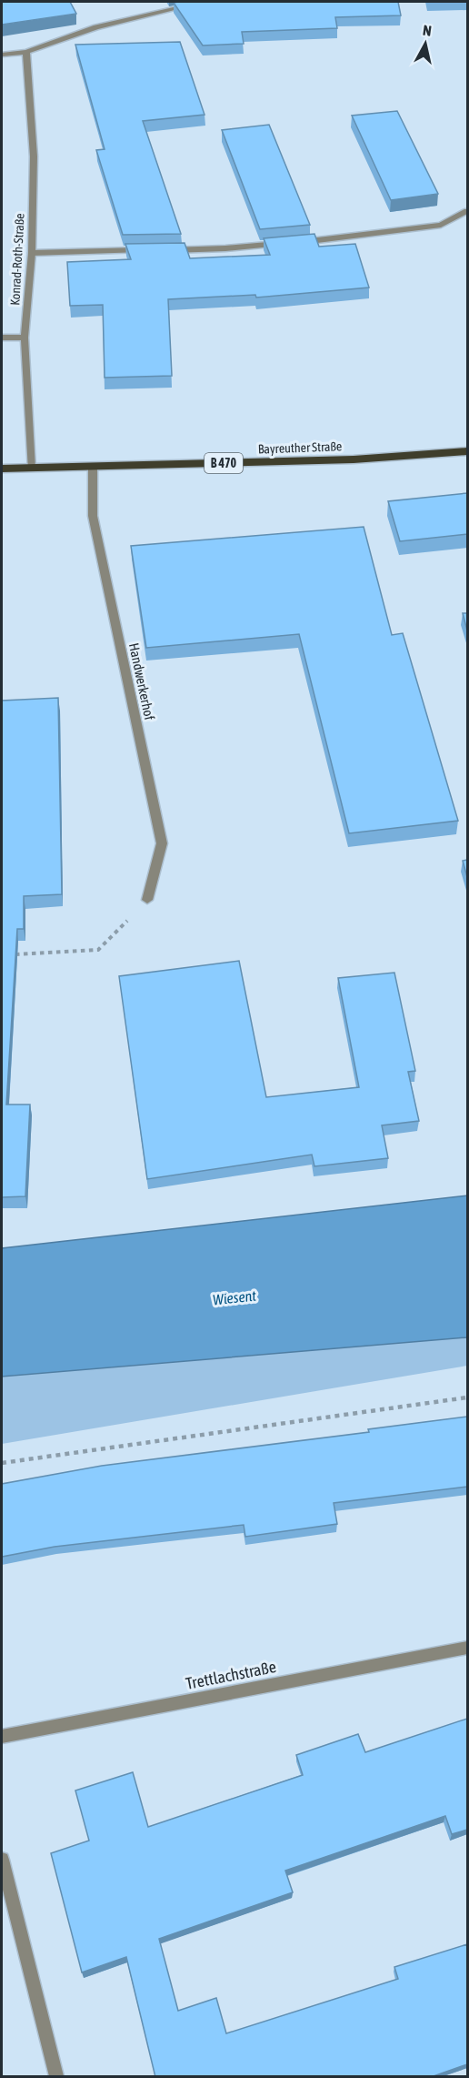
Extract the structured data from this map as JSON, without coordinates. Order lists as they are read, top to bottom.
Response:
{
  "streets": {
    "main road": ["Bayreuther Straße", "B 470"],
    "street": ["Konrad-Roth-Straße", "Handwerkerhof", "Trettlachstraße"]
  },
  "crossings": [
    ["Konrad-Roth-Straße", "Bayreuther Straße"],
    ["Bayreuther Straße", "Handwerkerhof"]
  ],
  "water": ["Wiesent"],
  "north": "top"
}
